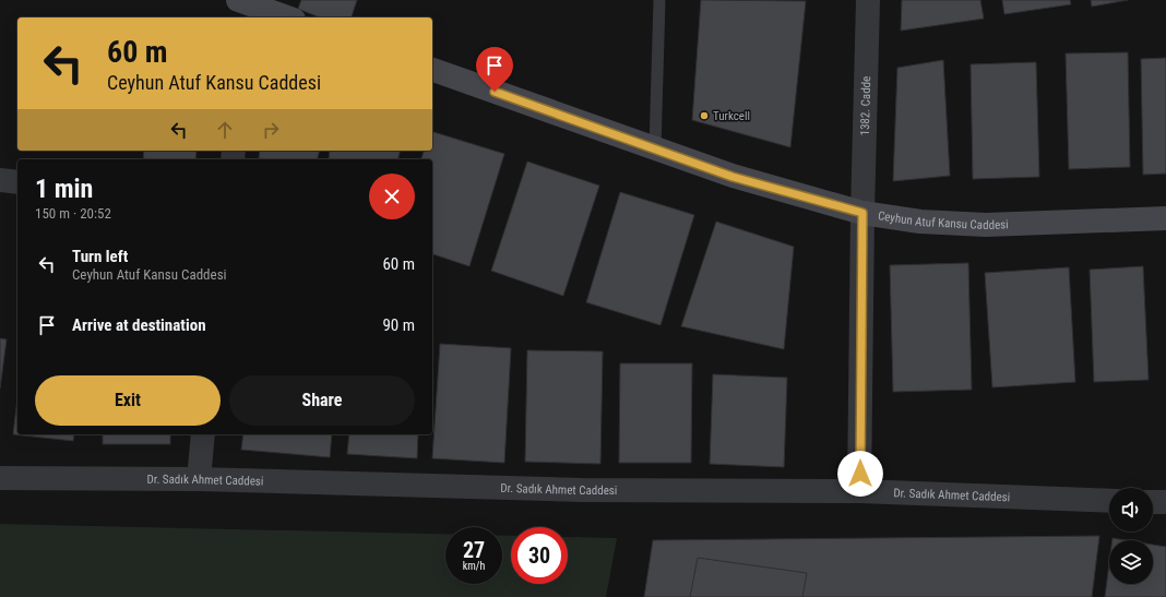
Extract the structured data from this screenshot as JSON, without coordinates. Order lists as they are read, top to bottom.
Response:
{
  "streets": {
    "main road": ["Ceyhun Atuf Kansu Caddesi"],
    "street": ["1382. Cadde", "Dr. Sadık Ahmet Caddesi"]
  },
  "crossings": [
    ["1382. Cadde", "Ceyhun Atuf Kansu Caddesi"],
    ["1382. Cadde", "Dr. Sadık Ahmet Caddesi"]
  ],
  "places": ["Turkcell"],
  "page": {
    "turn": ["60 m", "Ceyhun Atuf Kansu Caddesi"],
    "heading": ["1 min", "150 m · 20:52"],
    "list": [
      {
        "name": "Turn left",
        "note": "Ceyhun Atuf Kansu Caddesi",
        "value": "60 m"
      },
      {
        "name": "Arrive at destination",
        "value": "90 m"
      }
    ],
    "buttons": ["Exit", "Share"],
    "speed": "27 km/h",
    "limit": "30"
  }
}
